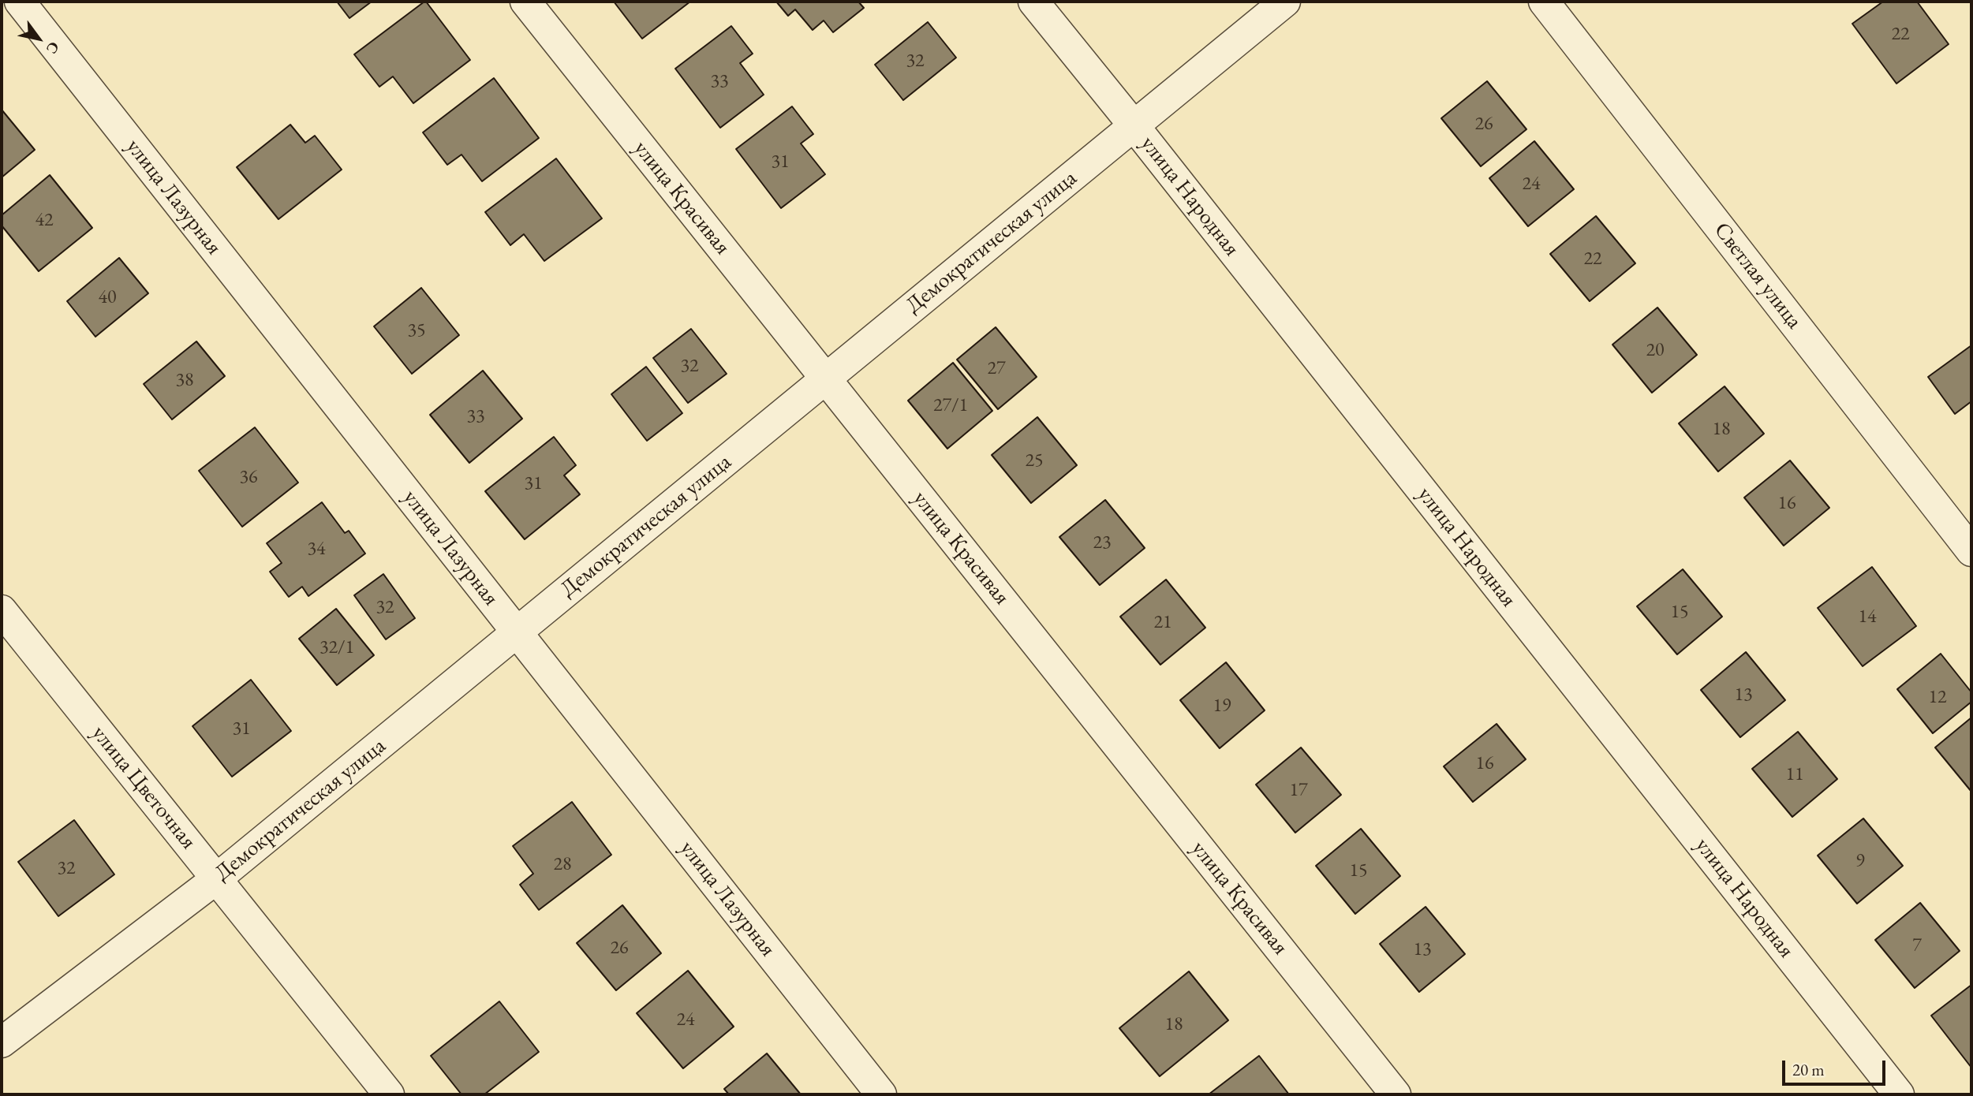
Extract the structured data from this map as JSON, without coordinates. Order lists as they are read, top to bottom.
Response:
{
  "streets": {
    "street": [
      "улица Народная",
      "улица Лазурная",
      "улица Красивая",
      "Демократическая улица",
      "Светлая улица",
      "улица Цветочная"
    ]
  },
  "crossings": [
    ["улица Народная", "Демократическая улица"],
    ["улица Лазурная", "Демократическая улица"],
    ["улица Красивая", "Демократическая улица"],
    ["Демократическая улица", "улица Цветочная"]
  ],
  "house_numbers": [
    "22",
    "32",
    "33",
    "26",
    "31",
    "24",
    "42",
    "22",
    "40",
    "35",
    "20",
    "32",
    "27",
    "38",
    "27/1",
    "33",
    "18",
    "25",
    "36",
    "31",
    "16",
    "23",
    "34",
    "32",
    "15",
    "14",
    "21",
    "32/1",
    "13",
    "12",
    "19",
    "31",
    "16",
    "11",
    "17",
    "9",
    "28",
    "32",
    "15",
    "7",
    "26",
    "13",
    "24",
    "18"
  ],
  "scale_bar": "20 m",
  "north": "bottom right"
}
